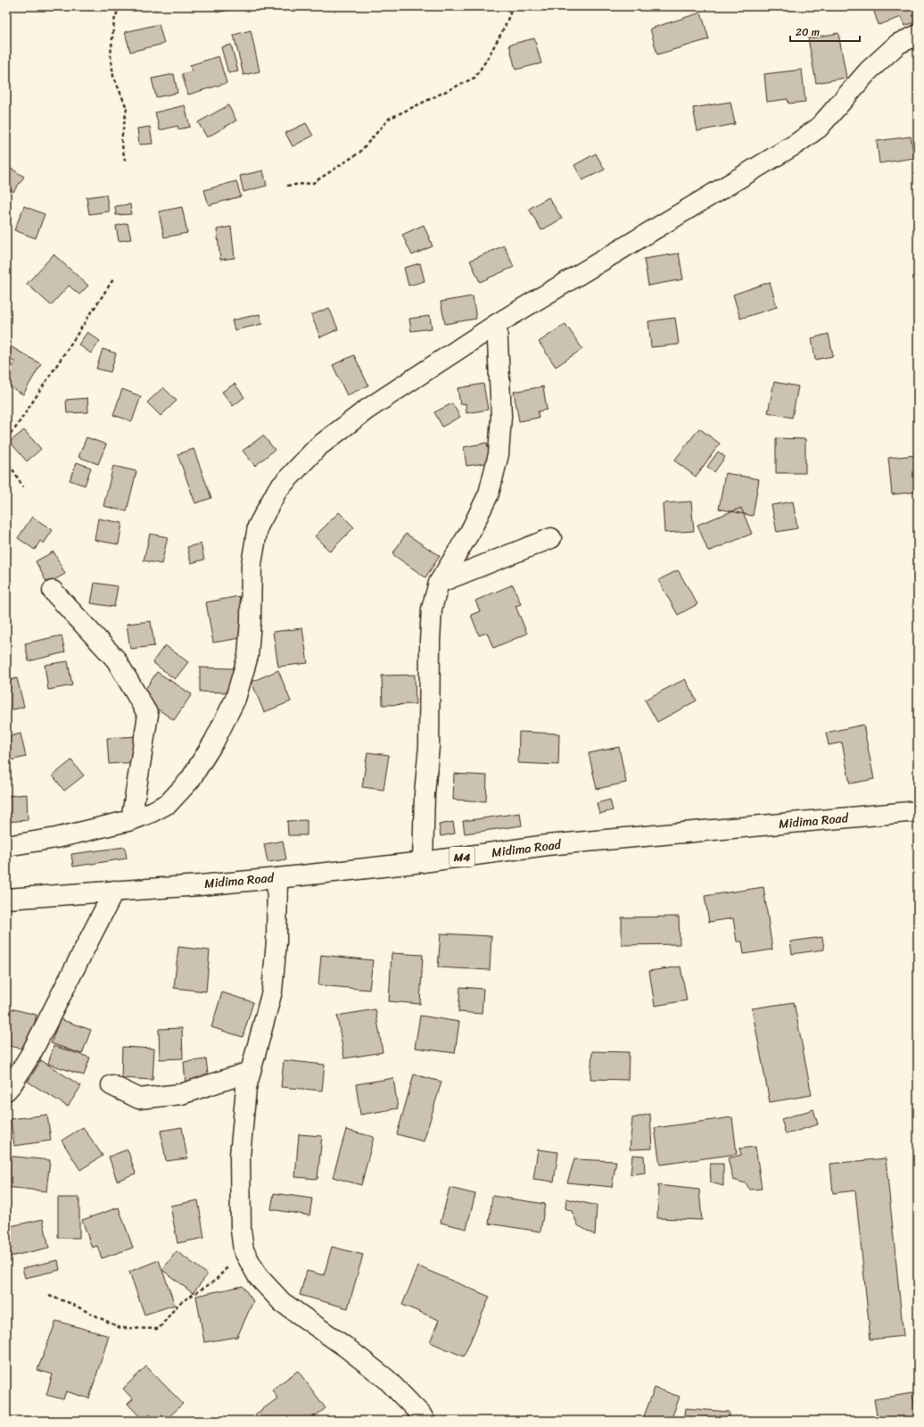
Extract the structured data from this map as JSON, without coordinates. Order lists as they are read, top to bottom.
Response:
{
  "streets": {
    "street": ["Midima Road", "M4"]
  },
  "scale_bar": "20 m"
}
